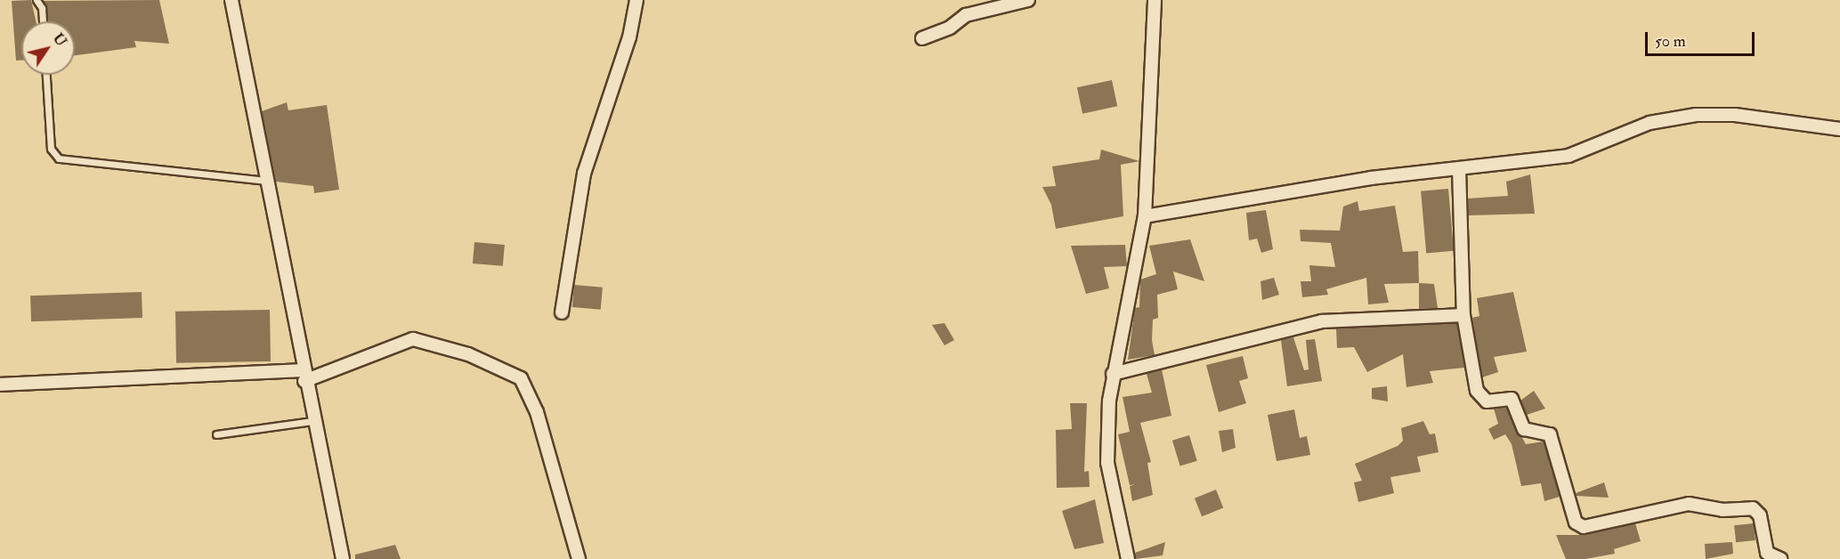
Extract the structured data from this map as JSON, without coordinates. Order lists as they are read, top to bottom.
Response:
{
  "scale_bar": "50 m",
  "north": "top right"
}
